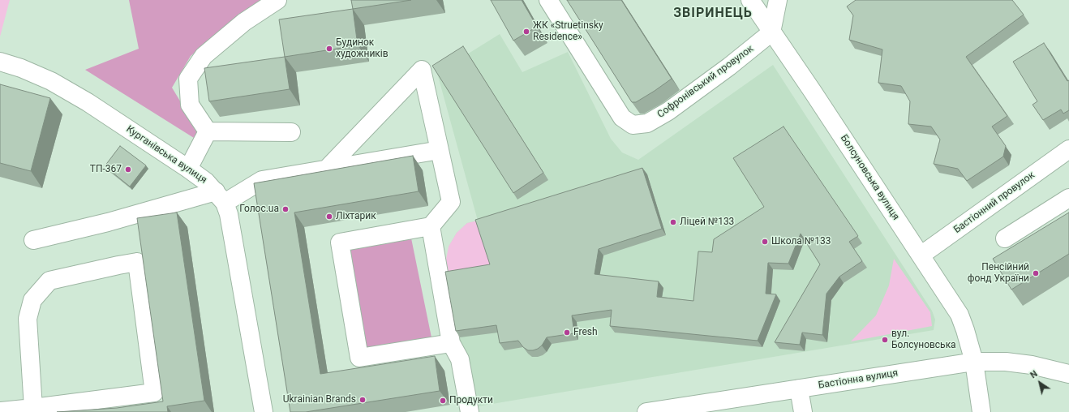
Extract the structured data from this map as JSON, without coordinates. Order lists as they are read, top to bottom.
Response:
{
  "streets": {
    "street": [
      "Софронівський провулок",
      "Курганівська вулиця",
      "Болсуновська вулиця",
      "Бастіонний провулок",
      "Бастіонна вулиця"
    ]
  },
  "crossings": [
    ["Софронівський провулок", "Болсуновська вулиця"],
    ["Болсуновська вулиця", "Бастіонний провулок"],
    ["Болсуновська вулиця", "Бастіонна вулиця"]
  ],
  "districts": ["ЗВІРИНЕЦЬ"],
  "places": [
    "ЖК «Struetinsky Residence»",
    "Будинок художників",
    "ТП-367",
    "Голос.ua",
    "Ліхтарик",
    "Ліцей №133",
    "Школа №133",
    "Пенсійний фонд України",
    "Fresh",
    "вул. Болсуновська",
    "Ukrainian Brands",
    "Продукти"
  ],
  "north": "top left"
}
